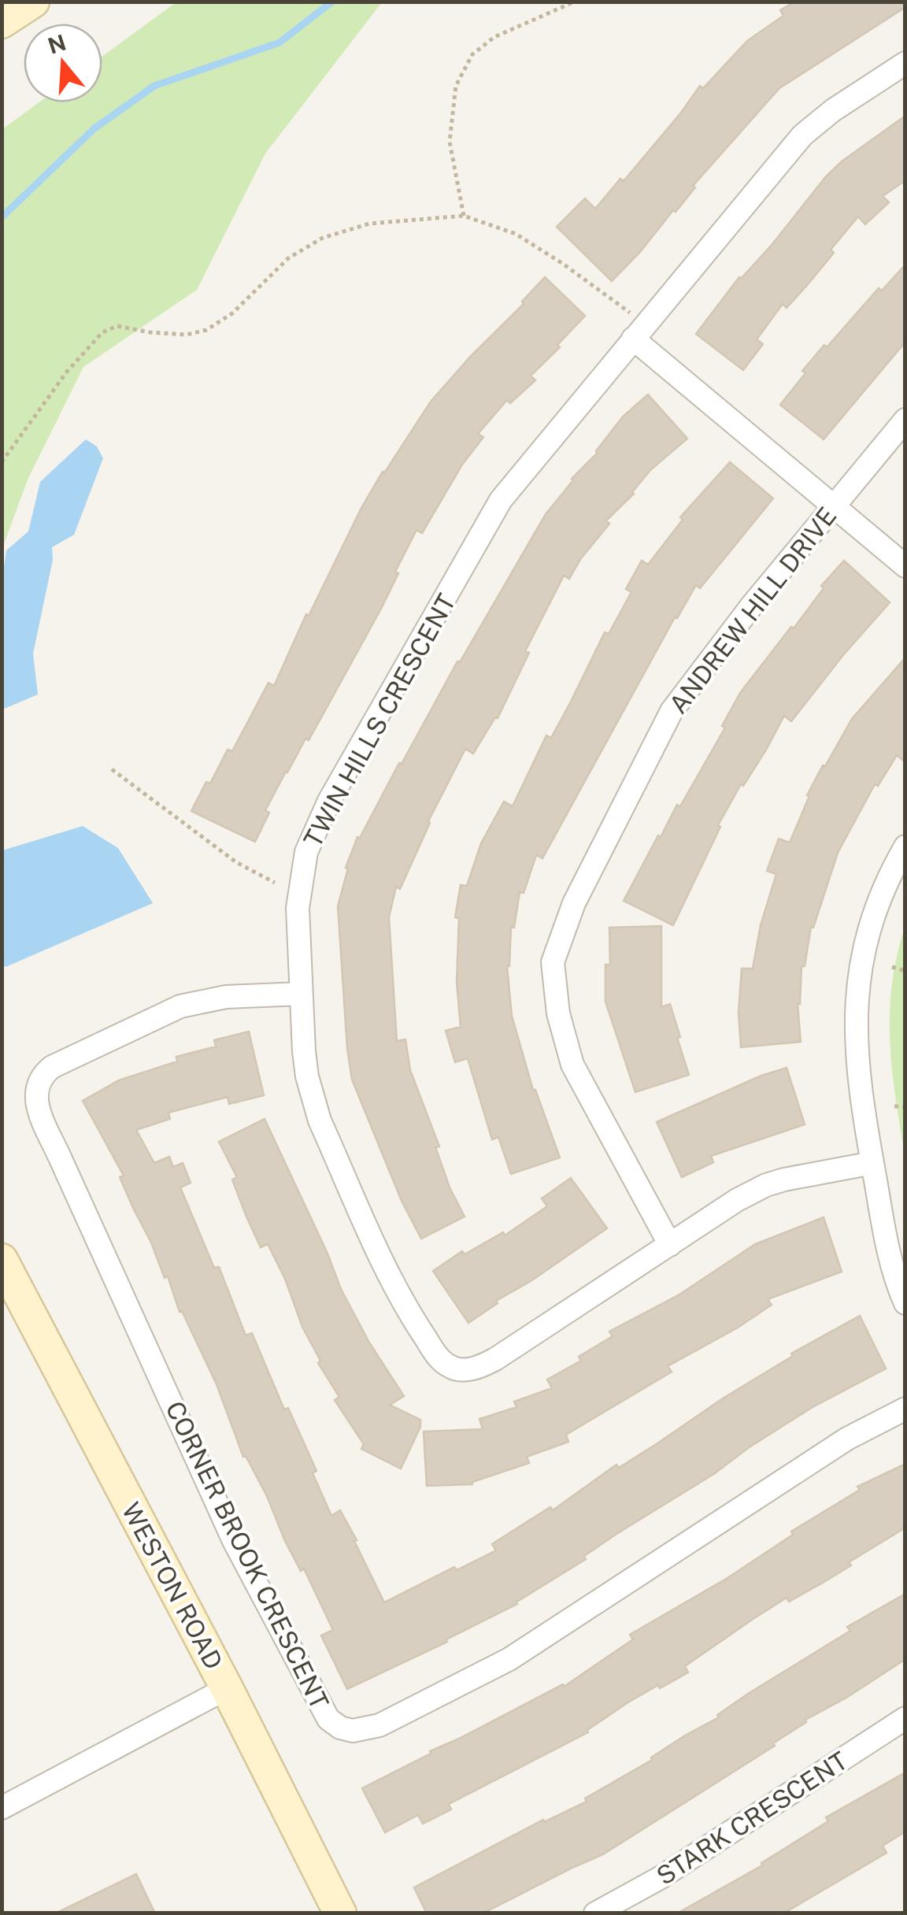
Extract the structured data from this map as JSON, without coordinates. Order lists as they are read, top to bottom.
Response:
{
  "streets": {
    "main road": ["WESTON ROAD"],
    "street": [
      "ANDREW HILL DRIVE",
      "TWIN HILLS CRESCENT",
      "CORNER BROOK CRESCENT",
      "STARK CRESCENT"
    ]
  },
  "crossings": [
    ["ANDREW HILL DRIVE", "TWIN HILLS CRESCENT"],
    ["TWIN HILLS CRESCENT", "CORNER BROOK CRESCENT"]
  ],
  "north": "top"
}
